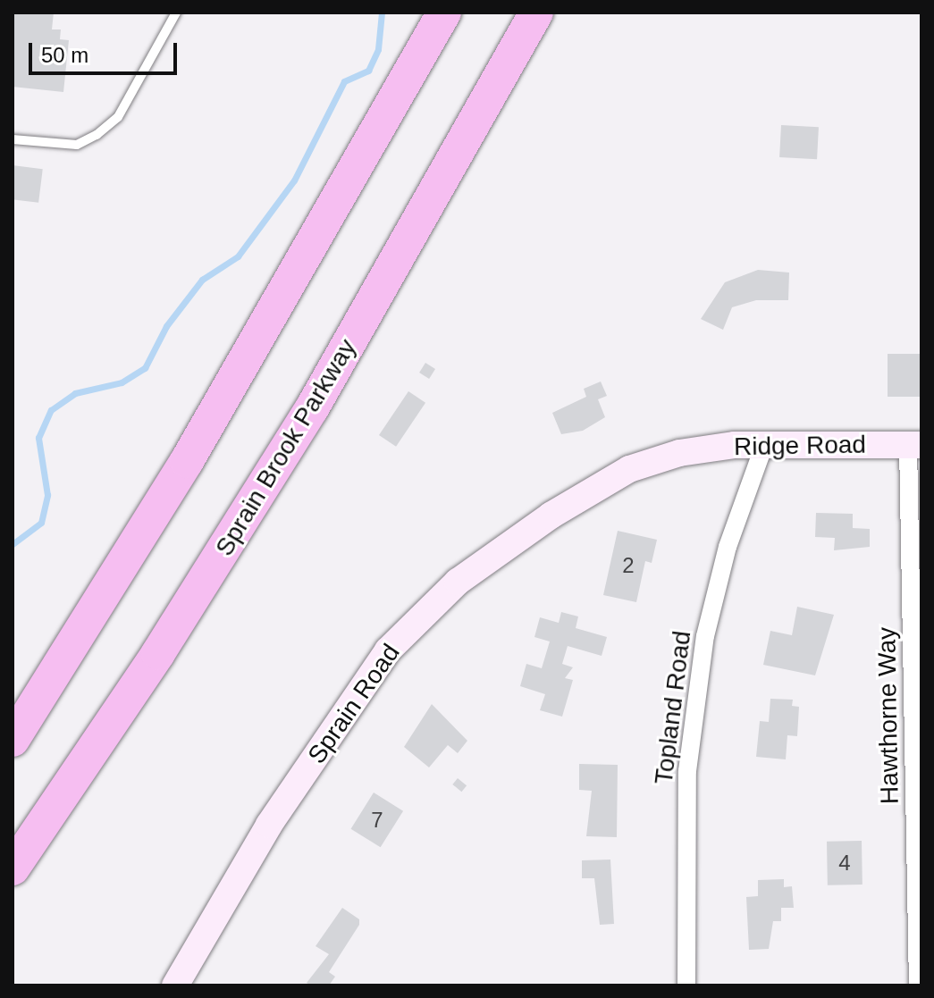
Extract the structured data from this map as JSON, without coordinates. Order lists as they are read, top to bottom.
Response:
{
  "streets": {
    "highway": ["Sprain Brook Parkway"],
    "street": [
      "Ridge Road",
      "Sprain Road",
      "Topland Road",
      "Hawthorne Way"
    ]
  },
  "crossings": [
    ["Ridge Road", "Sprain Road"],
    ["Ridge Road", "Topland Road"],
    ["Ridge Road", "Hawthorne Way"]
  ],
  "house_numbers": ["2", "7", "4"],
  "scale_bar": "50 m"
}
